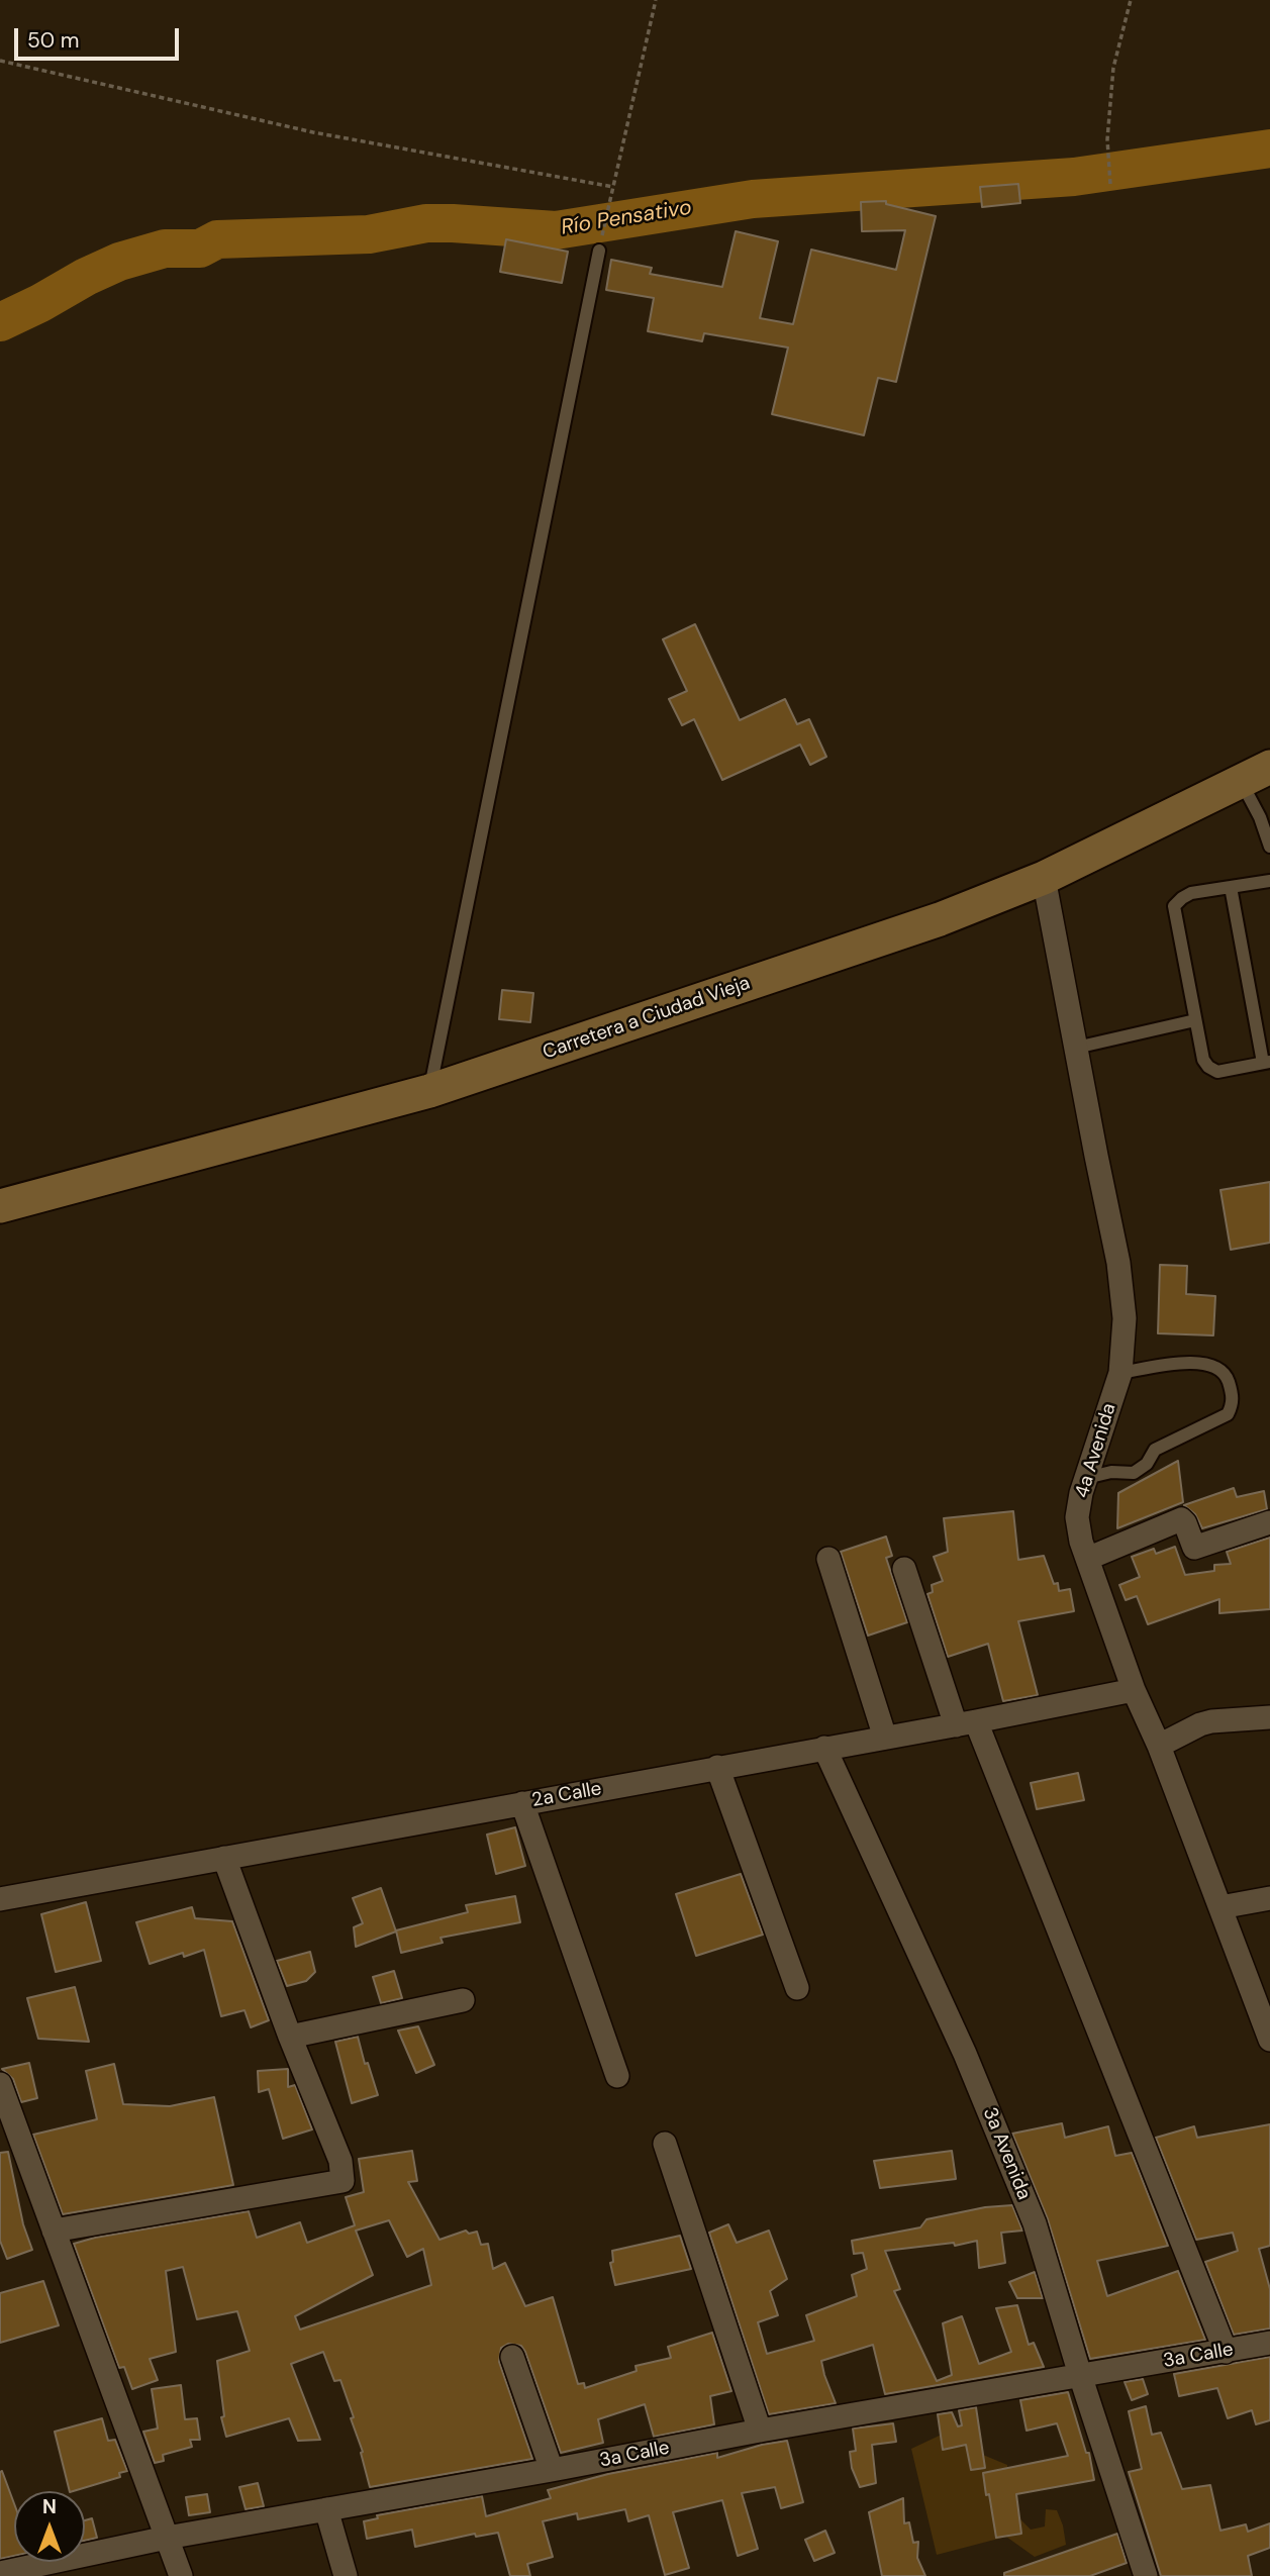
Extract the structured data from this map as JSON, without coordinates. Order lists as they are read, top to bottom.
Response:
{
  "streets": {
    "main road": ["Carretera a Ciudad Vieja"],
    "street": [
      "4a Avenida",
      "2a Calle",
      "3a Avenida",
      "3a Calle"
    ]
  },
  "crossings": [
    ["Carretera a Ciudad Vieja", "4a Avenida"],
    ["4a Avenida", "2a Calle"],
    ["2a Calle", "3a Avenida"],
    ["3a Avenida", "3a Calle"]
  ],
  "water": ["Río Pensativo"],
  "scale_bar": "50 m",
  "north": "top"
}
